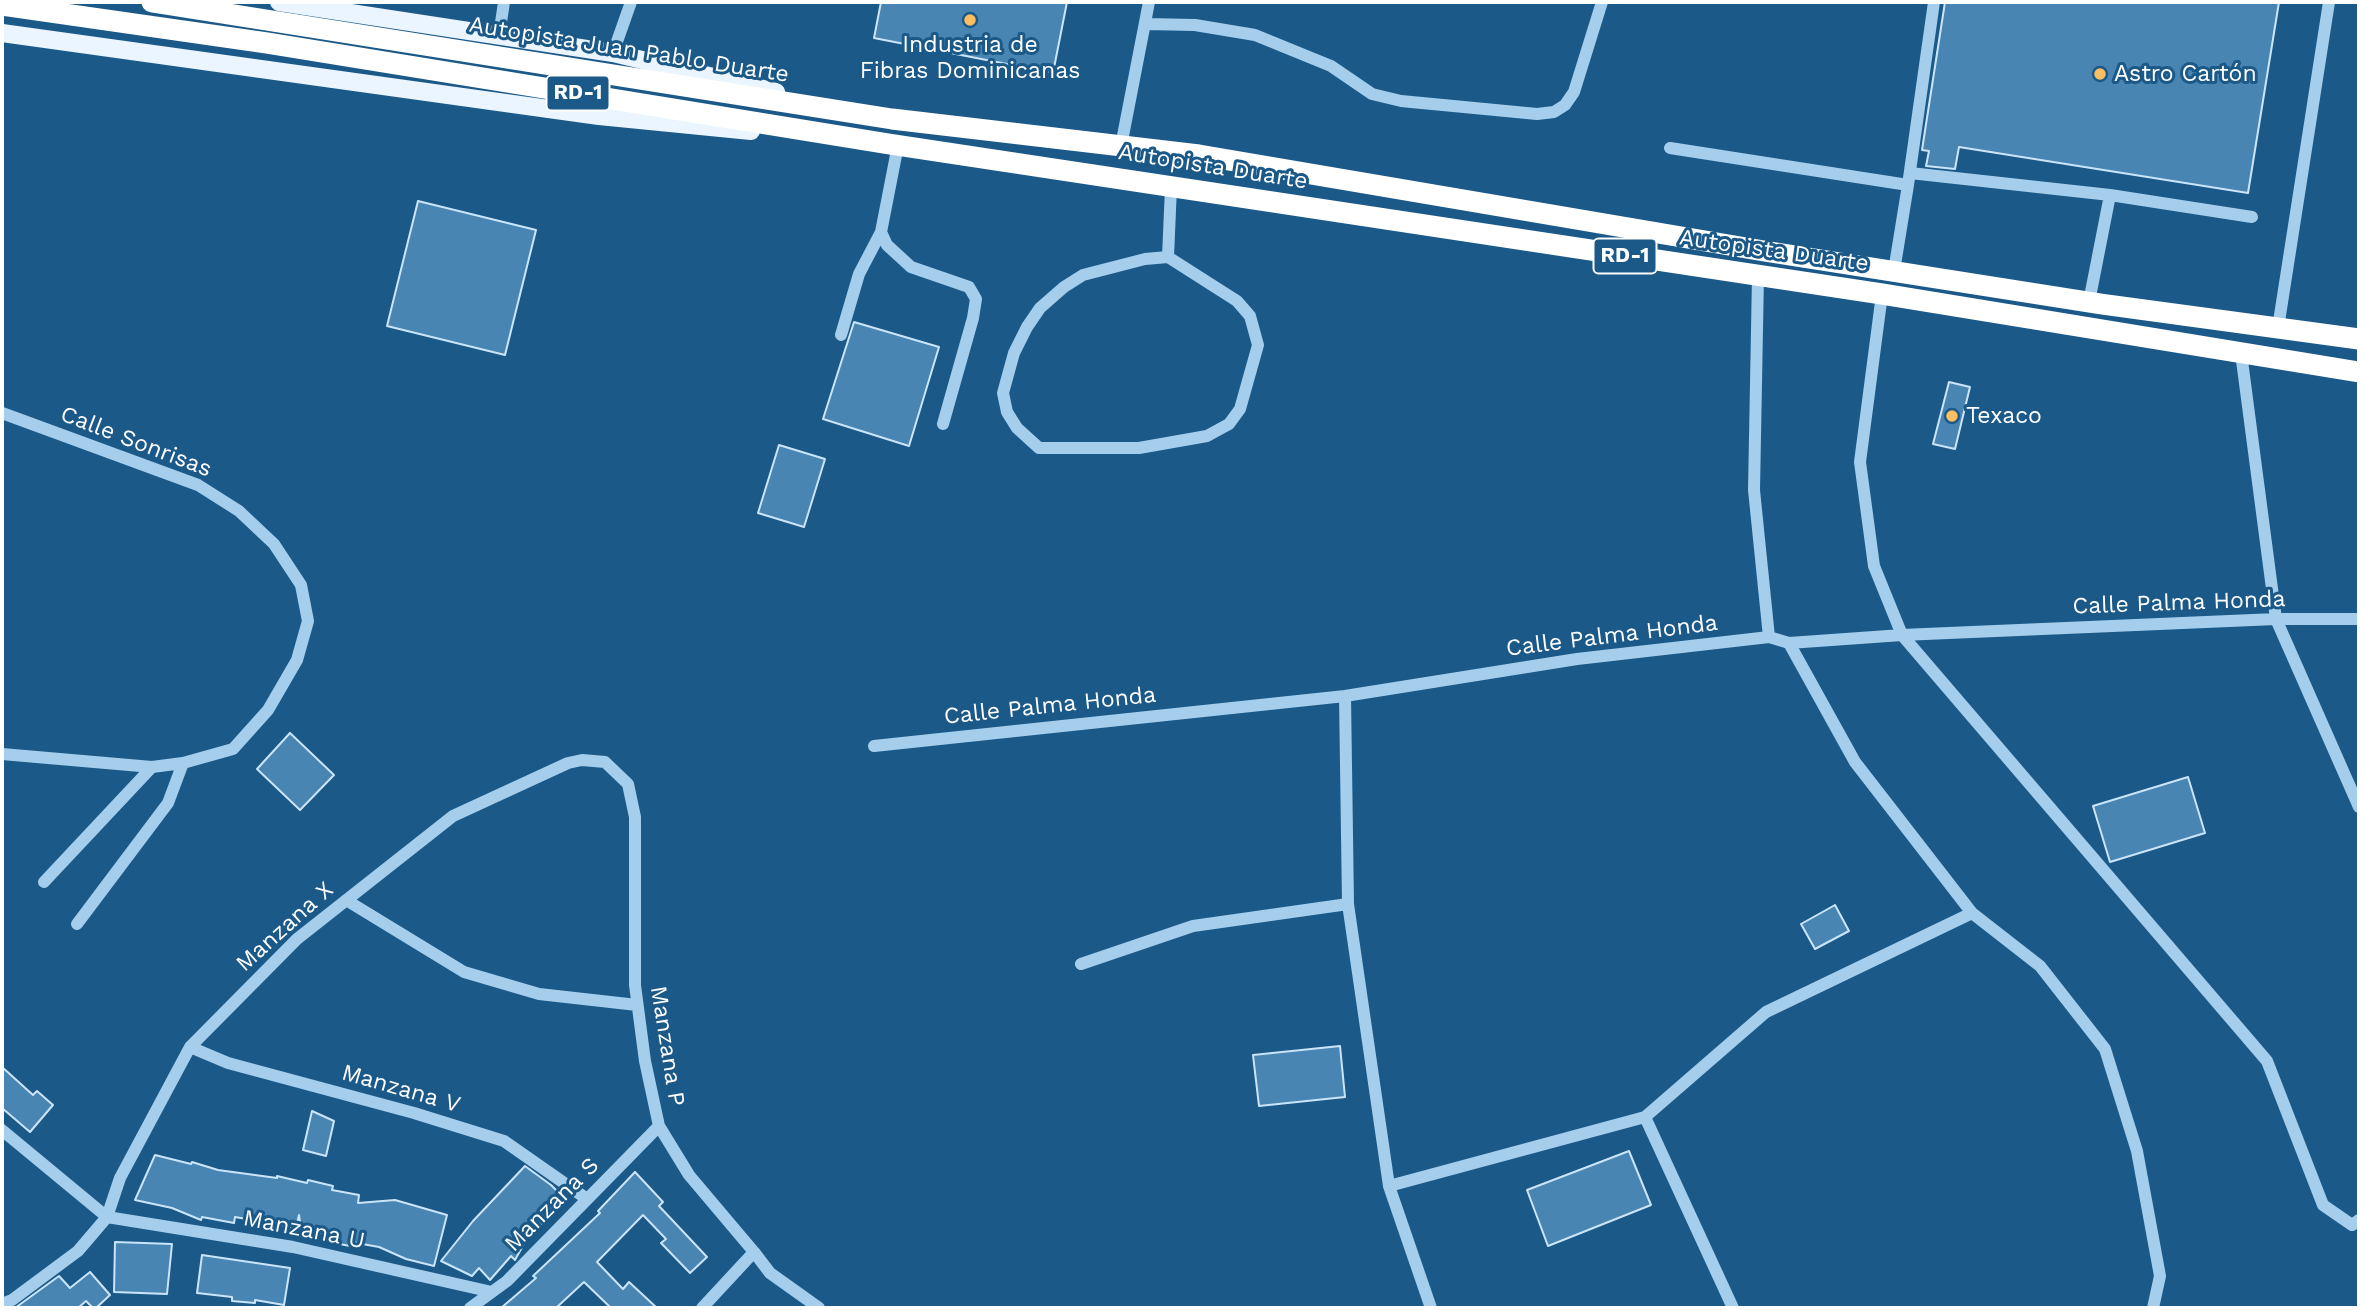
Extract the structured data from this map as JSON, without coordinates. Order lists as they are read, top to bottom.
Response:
{
  "streets": {
    "highway": ["Autopista Juan Pablo Duarte", "RD-1", "Autopista Duarte"],
    "street": [
      "Calle Sonrisas",
      "Calle Palma Honda",
      "Manzana X",
      "Manzana P",
      "Manzana V",
      "Manzana S",
      "Manzana U"
    ]
  },
  "crossings": [
    ["Autopista Juan Pablo Duarte", "RD-1"],
    ["Autopista Juan Pablo Duarte", "Autopista Duarte"],
    ["RD-1", "Autopista Duarte"],
    ["Manzana X", "Manzana P"],
    ["Manzana X", "Manzana V"],
    ["Manzana X", "Manzana U"],
    ["Manzana P", "Manzana S"],
    ["Manzana V", "Manzana S"],
    ["Manzana S", "Manzana U"]
  ],
  "places": ["Industria de Fibras Dominicanas", "Astro Cartón", "Texaco"]
}
